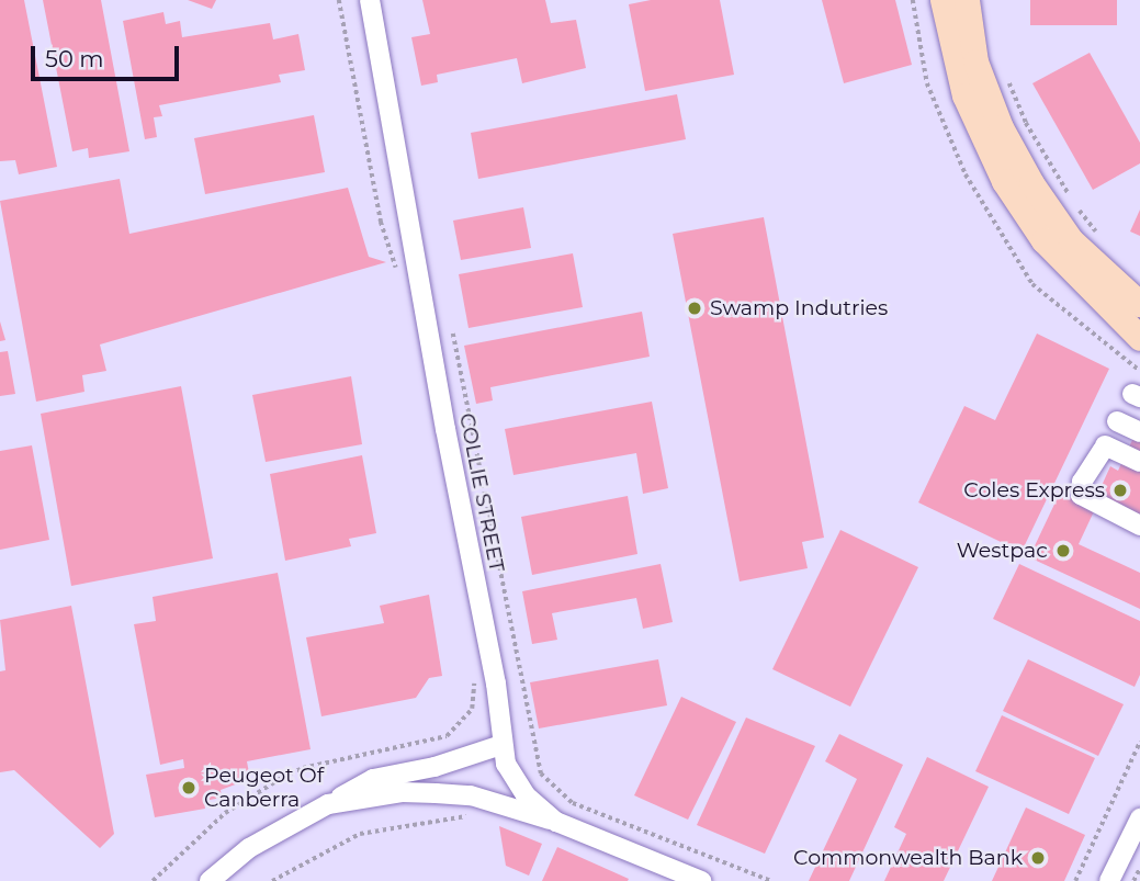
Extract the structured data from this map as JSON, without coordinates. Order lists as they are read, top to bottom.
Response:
{
  "streets": {
    "street": ["COLLIE STREET"]
  },
  "places": [
    "Swamp Indutries",
    "Coles Express",
    "Westpac",
    "Peugeot Of Canberra",
    "Commonwealth Bank"
  ],
  "scale_bar": "50 m"
}
